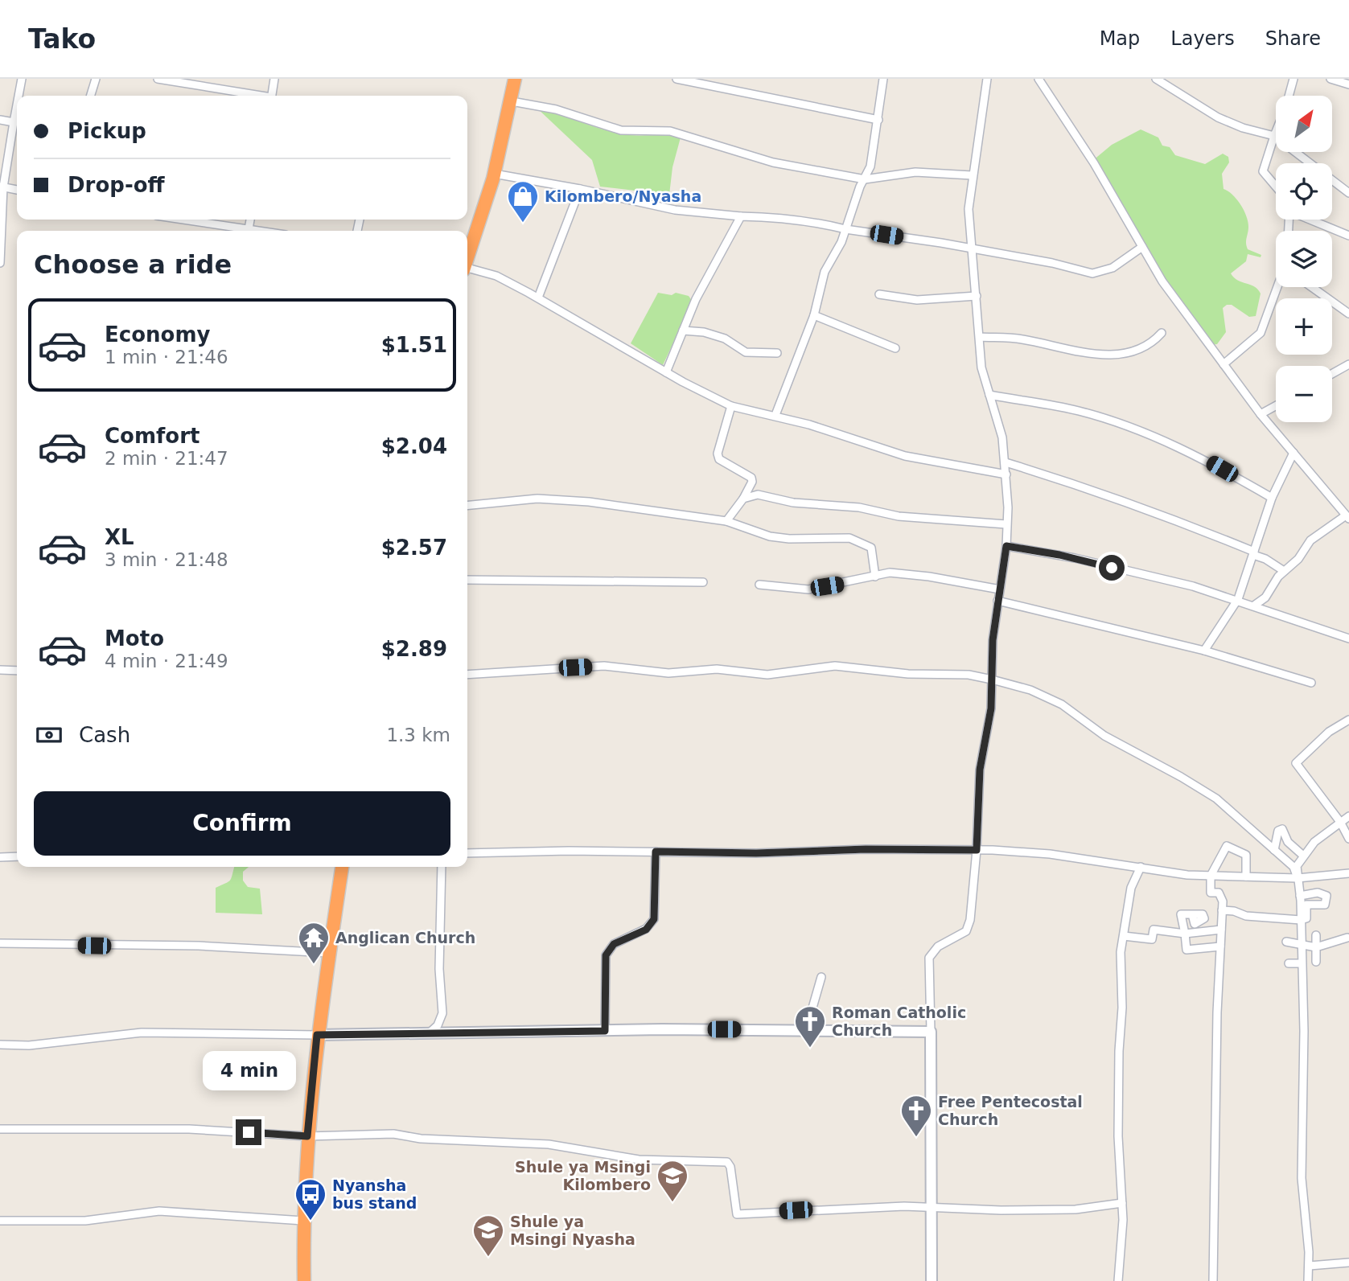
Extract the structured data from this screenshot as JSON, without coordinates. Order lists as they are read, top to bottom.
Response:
{
  "places": {
    "shop": ["Kilombero/Nyasha"],
    "temple": ["Anglican Church"],
    "church": ["Roman Catholic Church", "Free Pentecostal Church"],
    "school or university": ["Shule ya Msingi Kilombero", "Shule ya Msingi Nyasha"],
    "bus stop": ["Nyansha bus stand"]
  },
  "north": "top right",
  "page": {
    "header": "Tako",
    "nav": ["Map", "Layers", "Share"],
    "map_buttons": ["+", "−"],
    "banner": ["Pickup", "Drop-off"],
    "heading": "Choose a ride",
    "list": [
      {
        "name": "Economy",
        "note": "1 min · 21:46",
        "value": "$1.51"
      },
      {
        "name": "Comfort",
        "note": "2 min · 21:47",
        "value": "$2.04"
      },
      {
        "name": "XL",
        "note": "3 min · 21:48",
        "value": "$2.57"
      },
      {
        "name": "Moto",
        "note": "4 min · 21:49",
        "value": "$2.89"
      }
    ],
    "pay": ["Cash", "1.3 km"],
    "buttons": "Confirm",
    "bubble": "4 min"
  }
}
